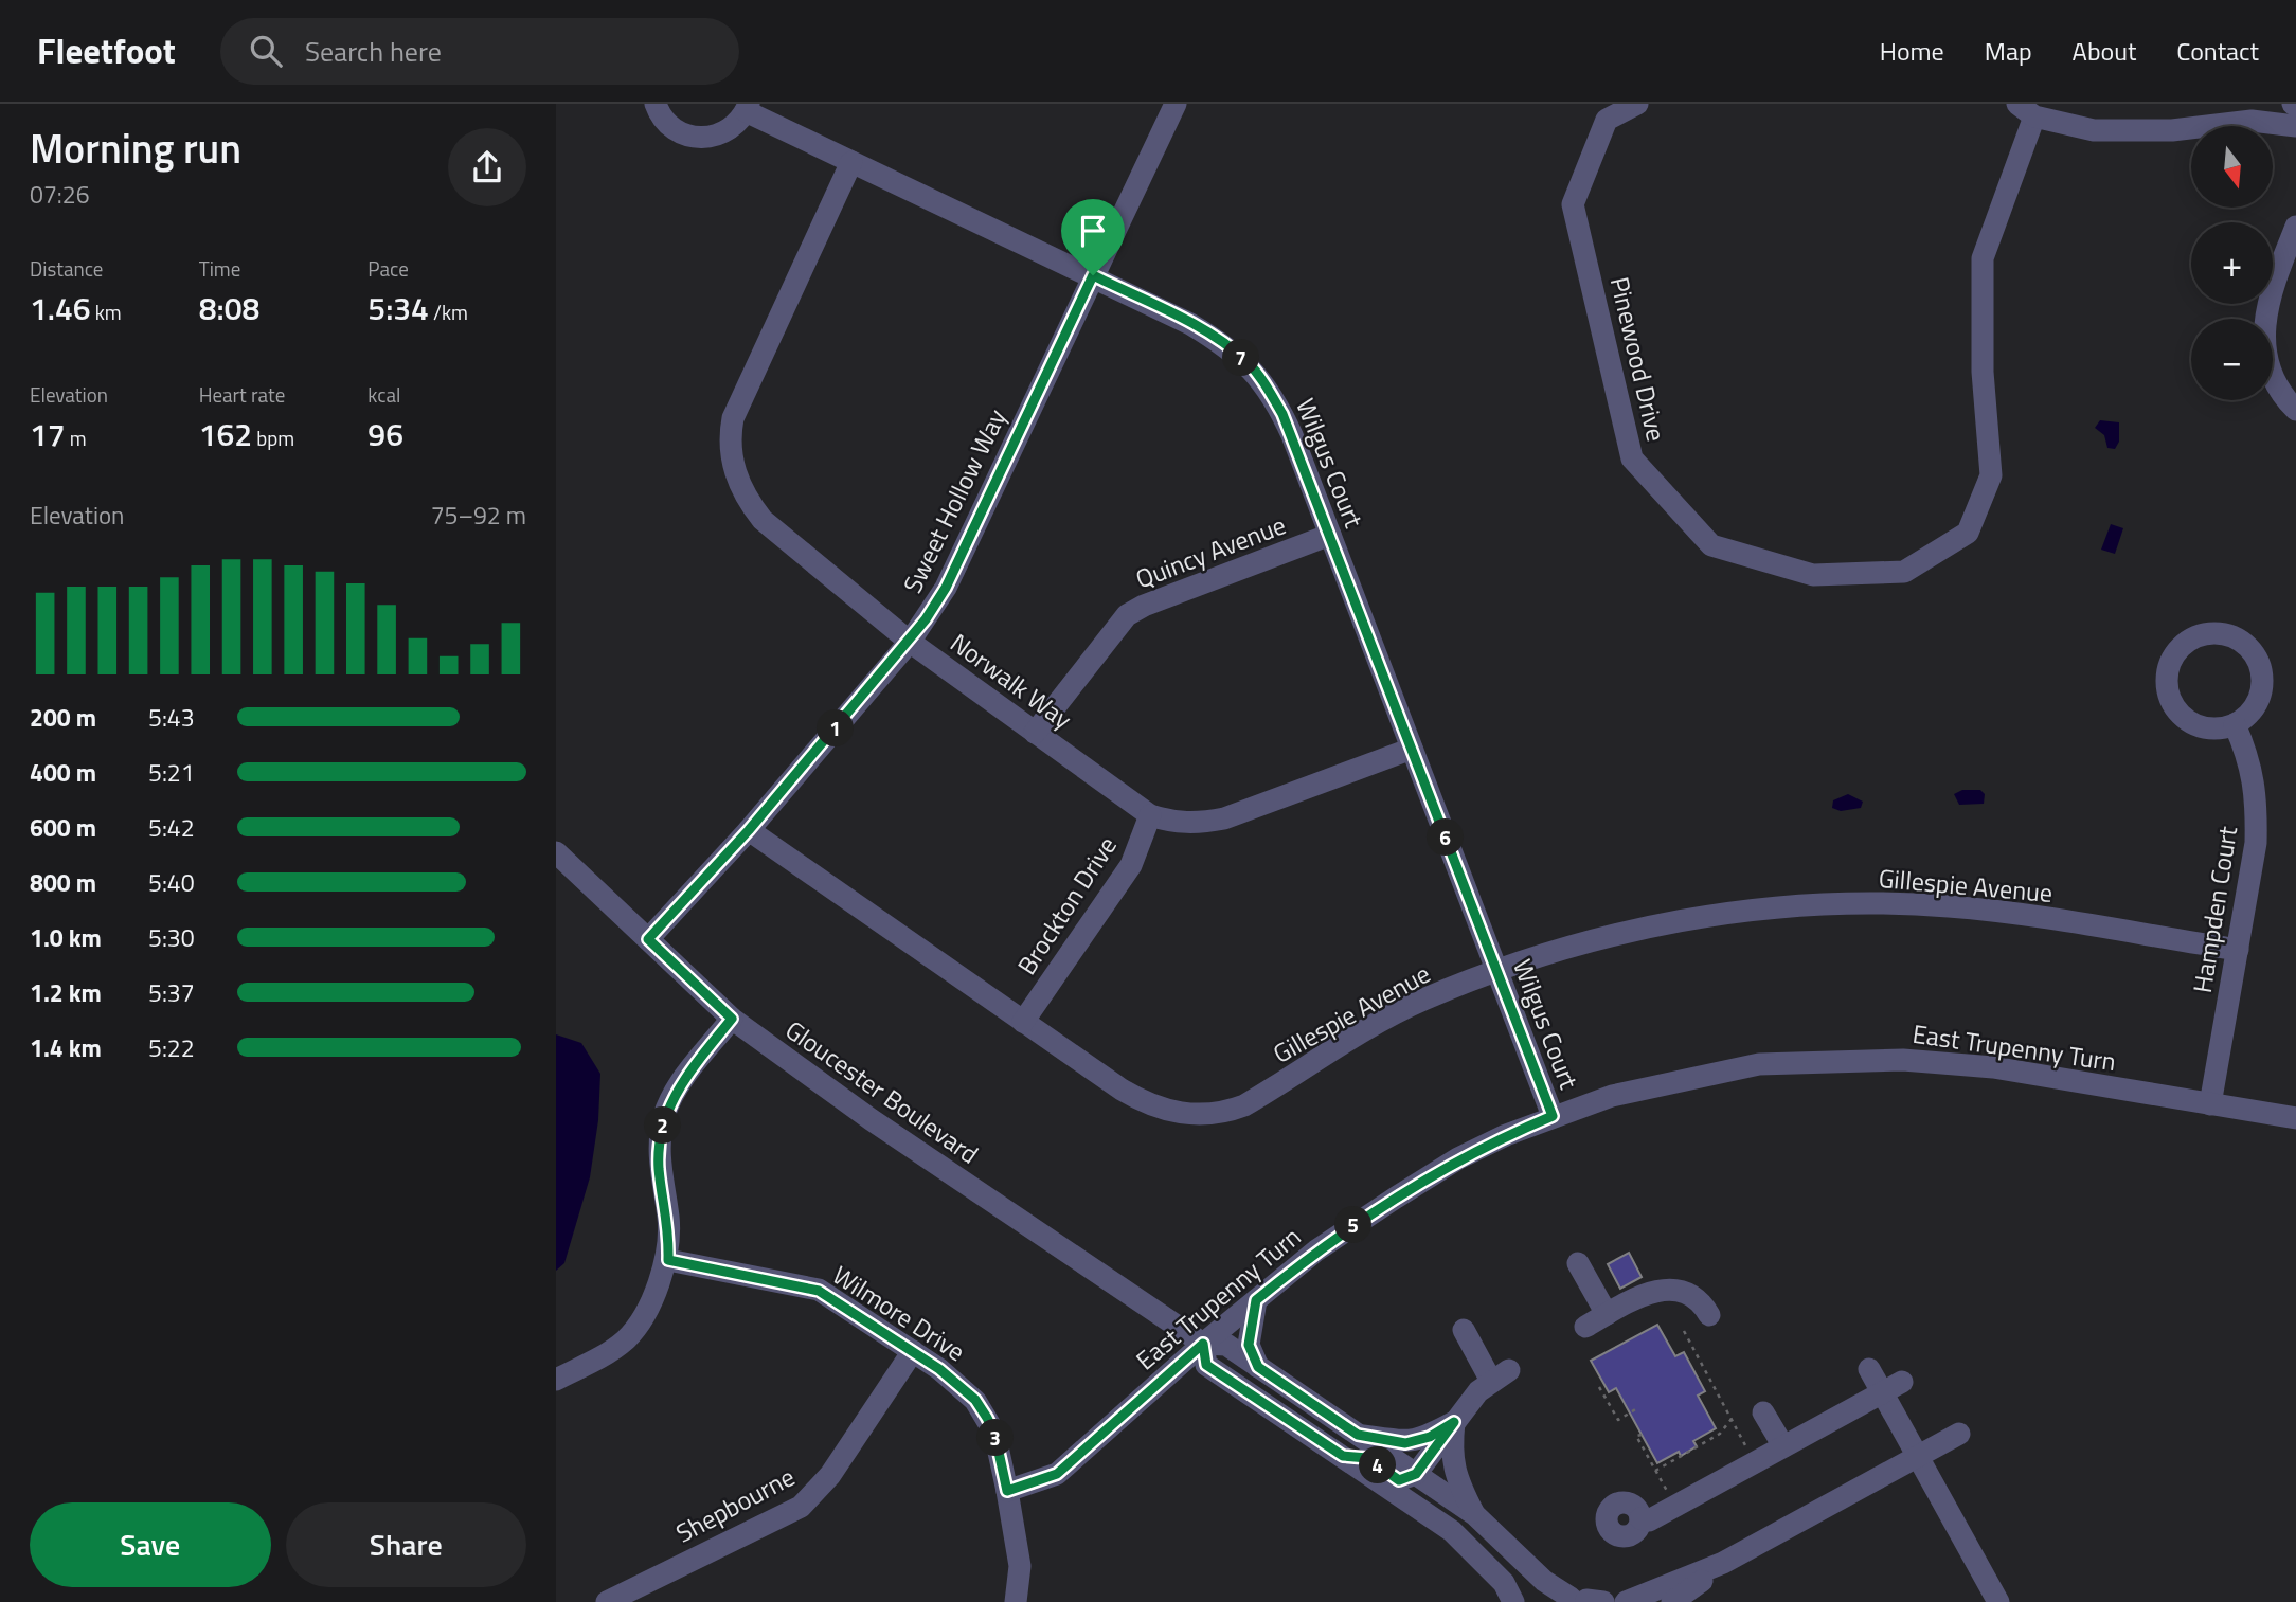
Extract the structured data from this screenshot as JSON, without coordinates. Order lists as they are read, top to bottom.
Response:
{
  "streets": {
    "street": [
      "Pinewood Drive",
      "Wilgus Court",
      "Sweet Hollow Way",
      "Quincy Avenue",
      "Norwalk Way",
      "Gillespie Avenue",
      "Brockton Drive",
      "Hampden Court",
      "East Trupenny Turn",
      "Gloucester Boulevard",
      "Wilmore Drive",
      "Shepbourne"
    ]
  },
  "crossings": [
    ["Wilgus Court", "Sweet Hollow Way"],
    ["Wilgus Court", "Quincy Avenue"],
    ["Wilgus Court", "Norwalk Way"],
    ["Wilgus Court", "Gillespie Avenue"],
    ["Wilgus Court", "East Trupenny Turn"],
    ["Sweet Hollow Way", "Norwalk Way"],
    ["Sweet Hollow Way", "Gillespie Avenue"],
    ["Sweet Hollow Way", "Gloucester Boulevard"],
    ["Quincy Avenue", "Norwalk Way"],
    ["Norwalk Way", "Brockton Drive"],
    ["Gillespie Avenue", "Brockton Drive"],
    ["Gillespie Avenue", "Hampden Court"],
    ["Hampden Court", "East Trupenny Turn"],
    ["East Trupenny Turn", "Gloucester Boulevard"],
    ["East Trupenny Turn", "Wilmore Drive"],
    ["Wilmore Drive", "Shepbourne"]
  ],
  "north": "bottom",
  "page": {
    "header": "Fleetfoot",
    "search": "Search here",
    "nav": [
      "Home",
      "Map",
      "About",
      "Contact"
    ],
    "heading": ["Morning run", "07:26"],
    "map_buttons": ["+", "−"],
    "stats": [
      ["Distance", "1.46 km"],
      ["Time", "8:08"],
      ["Pace", "5:34 /km"],
      ["Elevation", "17 m"],
      ["Heart rate", "162 bpm"],
      ["kcal", "96"]
    ],
    "pins": [
      "7",
      "1",
      "6",
      "2",
      "5",
      "3",
      "4"
    ],
    "chart": ["Elevation", "75–92 m"],
    "list": [
      {
        "name": "200 m",
        "note": "5:43"
      },
      {
        "name": "400 m",
        "note": "5:21"
      },
      {
        "name": "600 m",
        "note": "5:42"
      },
      {
        "name": "800 m",
        "note": "5:40"
      },
      {
        "name": "1.0 km",
        "note": "5:30"
      },
      {
        "name": "1.2 km",
        "note": "5:37"
      },
      {
        "name": "1.4 km",
        "note": "5:22"
      }
    ],
    "buttons": ["Save", "Share"]
  }
}
